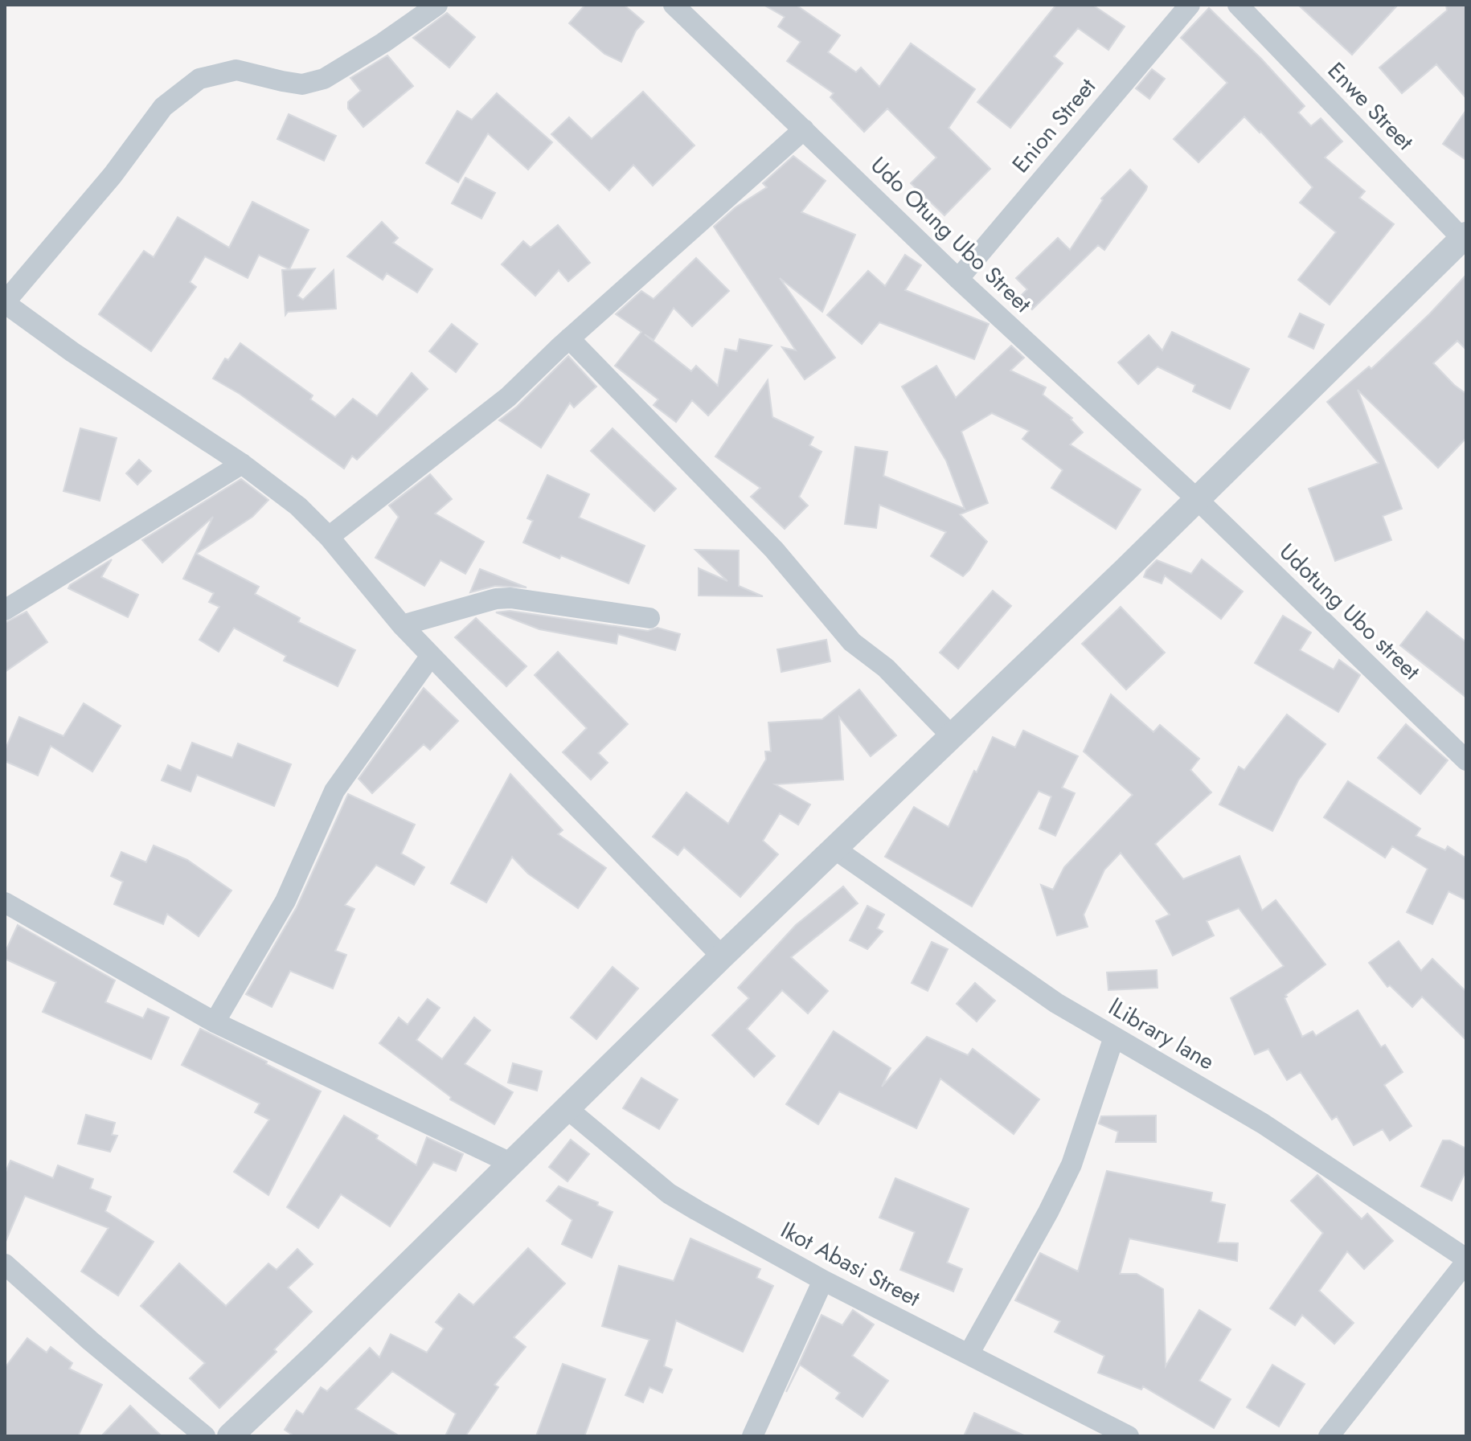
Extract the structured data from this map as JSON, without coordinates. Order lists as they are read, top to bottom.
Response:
{
  "streets": {
    "street": [
      "Enwe Street",
      "Enion Street",
      "Udo Otung Ubo Street",
      "Udotung Ubo street",
      "lLibrary lane",
      "Ikot Abasi Street"
    ]
  },
  "crossings": [
    ["Enion Street", "Udo Otung Ubo Street"],
    ["Udo Otung Ubo Street", "Udotung Ubo street"]
  ]
}
